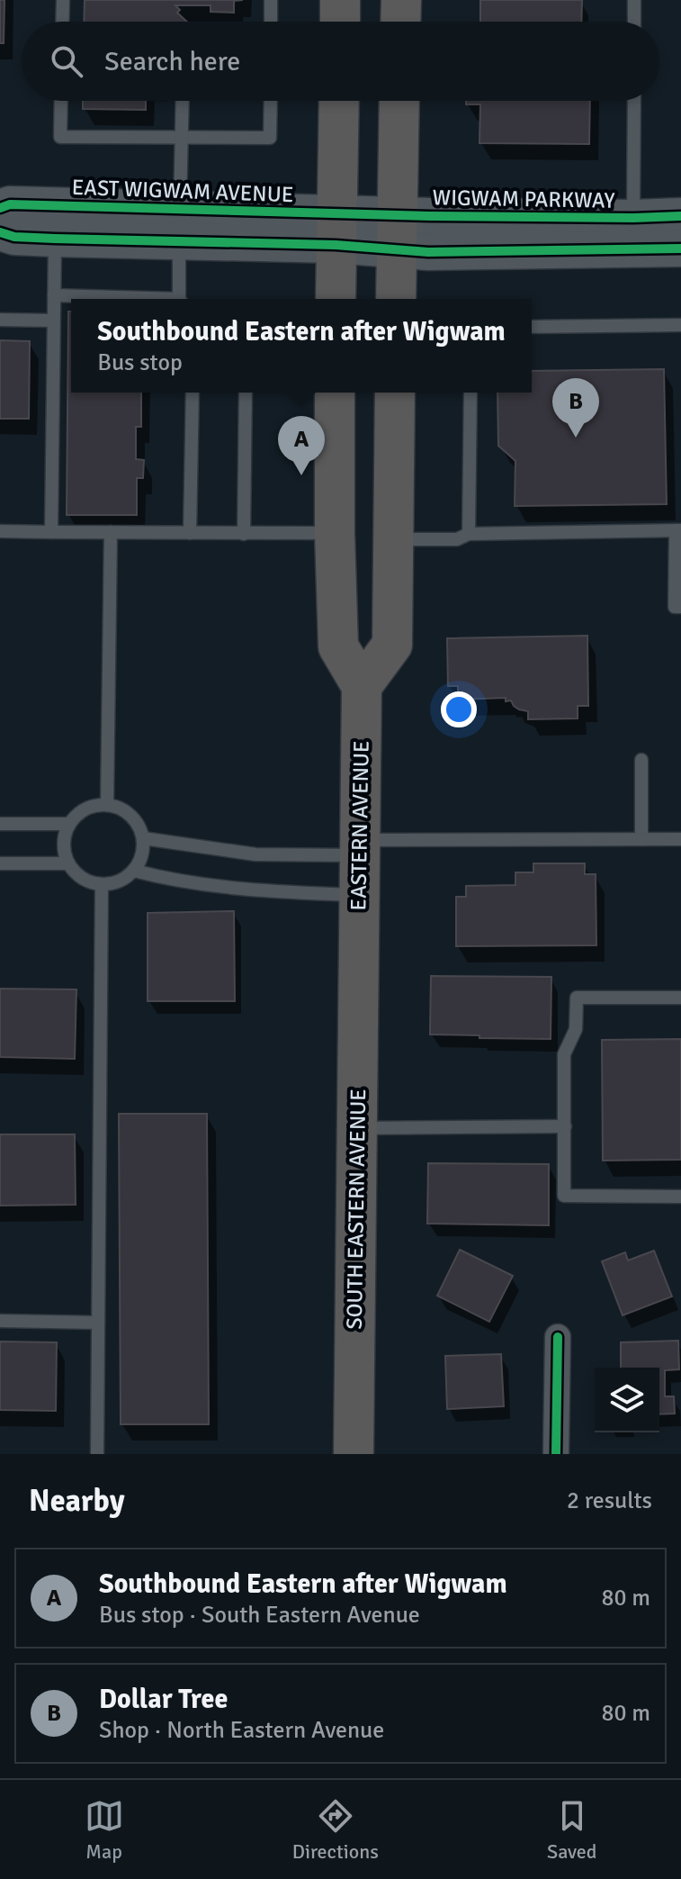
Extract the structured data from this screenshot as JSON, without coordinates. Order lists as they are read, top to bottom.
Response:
{
  "streets": {
    "main road": [
      "EAST WIGWAM AVENUE",
      "WIGWAM PARKWAY",
      "EASTERN AVENUE",
      "SOUTH EASTERN AVENUE"
    ]
  },
  "crossings": [
    ["EAST WIGWAM AVENUE", "WIGWAM PARKWAY"],
    ["EASTERN AVENUE", "SOUTH EASTERN AVENUE"]
  ],
  "page": {
    "search": "Search here",
    "popup": ["Southbound Eastern after Wigwam", "Bus stop"],
    "pins": ["B", "A"],
    "heading": ["Nearby", "2 results"],
    "list": [
      {
        "mark": "A",
        "name": "Southbound Eastern after Wigwam",
        "note": "Bus stop · South Eastern Avenue",
        "value": "80 m"
      },
      {
        "mark": "B",
        "name": "Dollar Tree",
        "note": "Shop · North Eastern Avenue",
        "value": "80 m"
      }
    ],
    "nav": ["Map", "Directions", "Saved"]
  }
}
